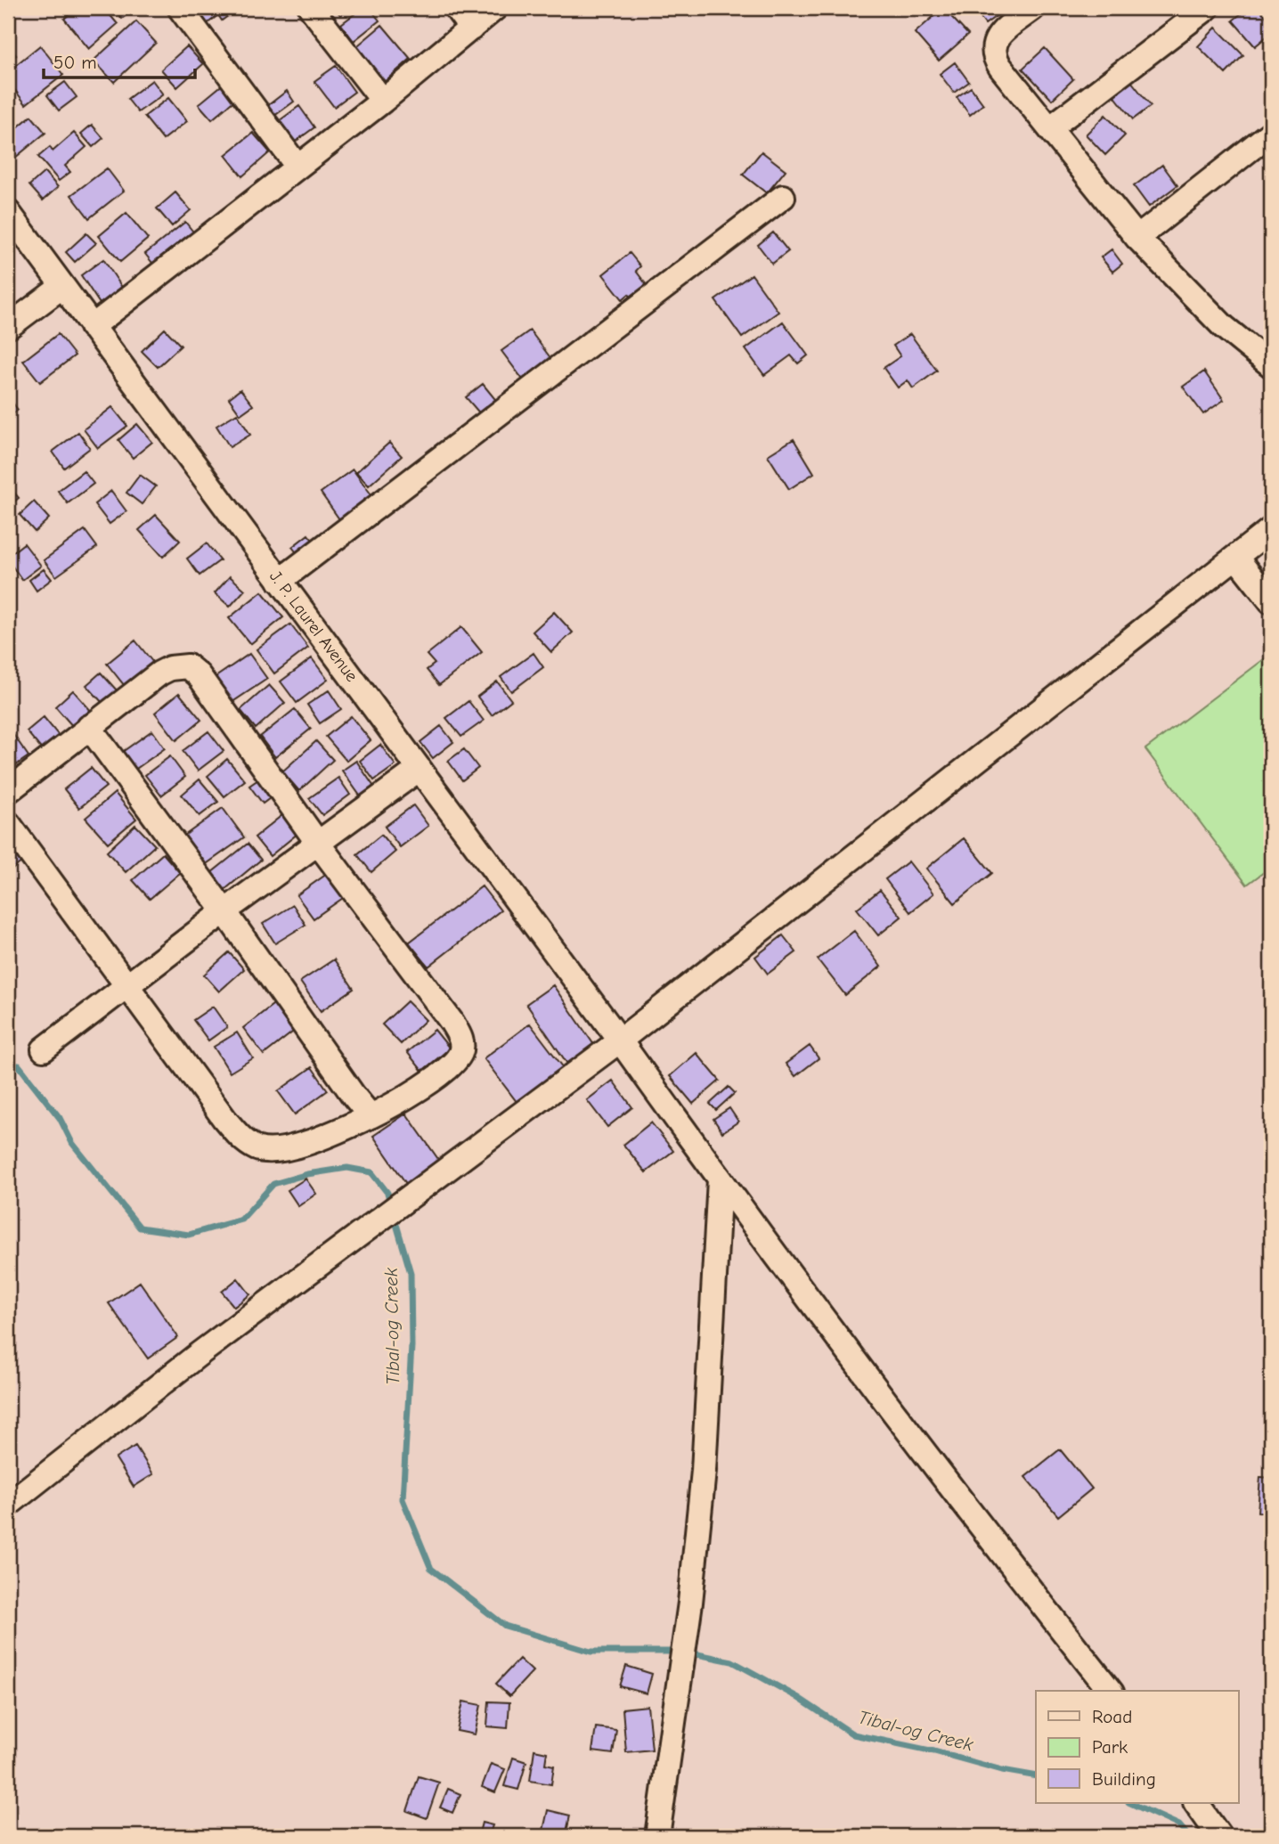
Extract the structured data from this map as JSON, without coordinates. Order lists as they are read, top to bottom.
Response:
{
  "streets": {
    "street": ["J. P. Laurel Avenue"]
  },
  "water": ["Tibal-og Creek"],
  "legend": ["Road", "Park", "Building"],
  "scale_bar": "50 m"
}
